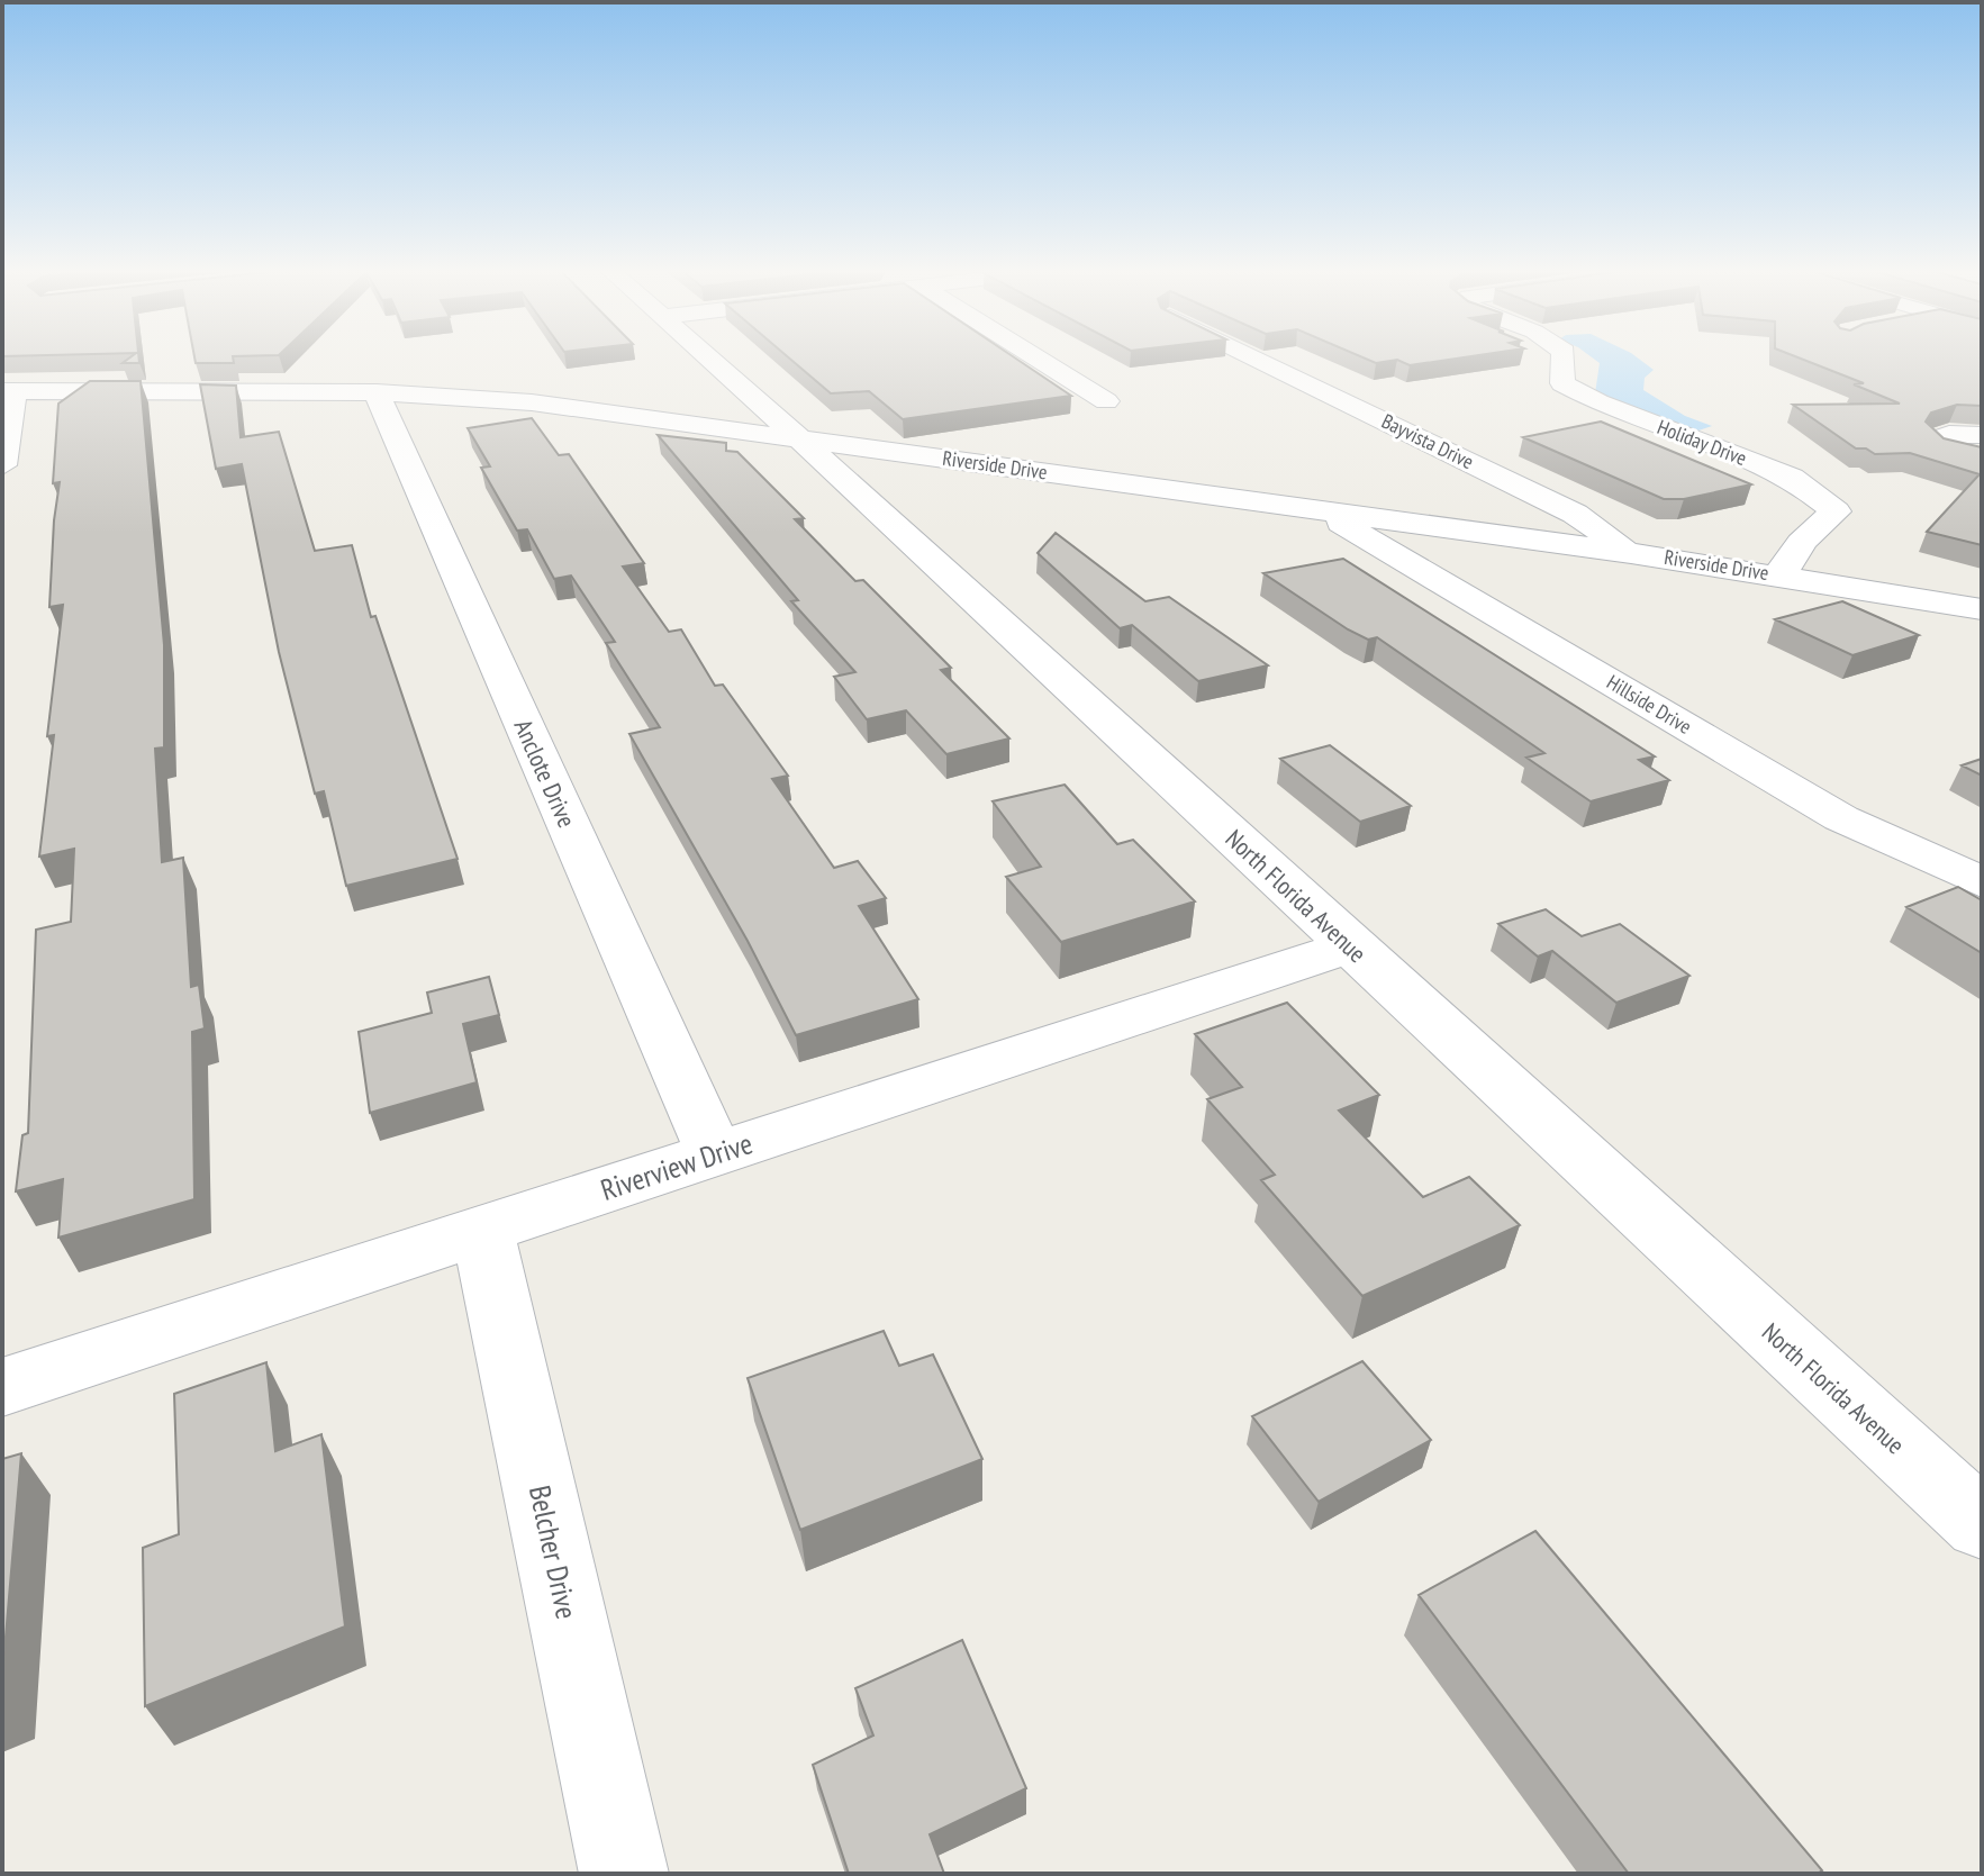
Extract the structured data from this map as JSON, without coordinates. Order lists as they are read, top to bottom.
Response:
{
  "streets": {
    "street": [
      "Bayvista Drive",
      "Holiday Drive",
      "Riverside Drive",
      "Hillside Drive",
      "Anclote Drive",
      "North Florida Avenue",
      "Riverview Drive",
      "Belcher Drive"
    ]
  },
  "crossings": [
    ["Bayvista Drive", "Riverside Drive"],
    ["Holiday Drive", "Riverside Drive"],
    ["Riverside Drive", "Hillside Drive"],
    ["Riverside Drive", "Anclote Drive"],
    ["Riverside Drive", "North Florida Avenue"],
    ["Anclote Drive", "Riverview Drive"],
    ["North Florida Avenue", "Riverview Drive"],
    ["Riverview Drive", "Belcher Drive"]
  ]
}
